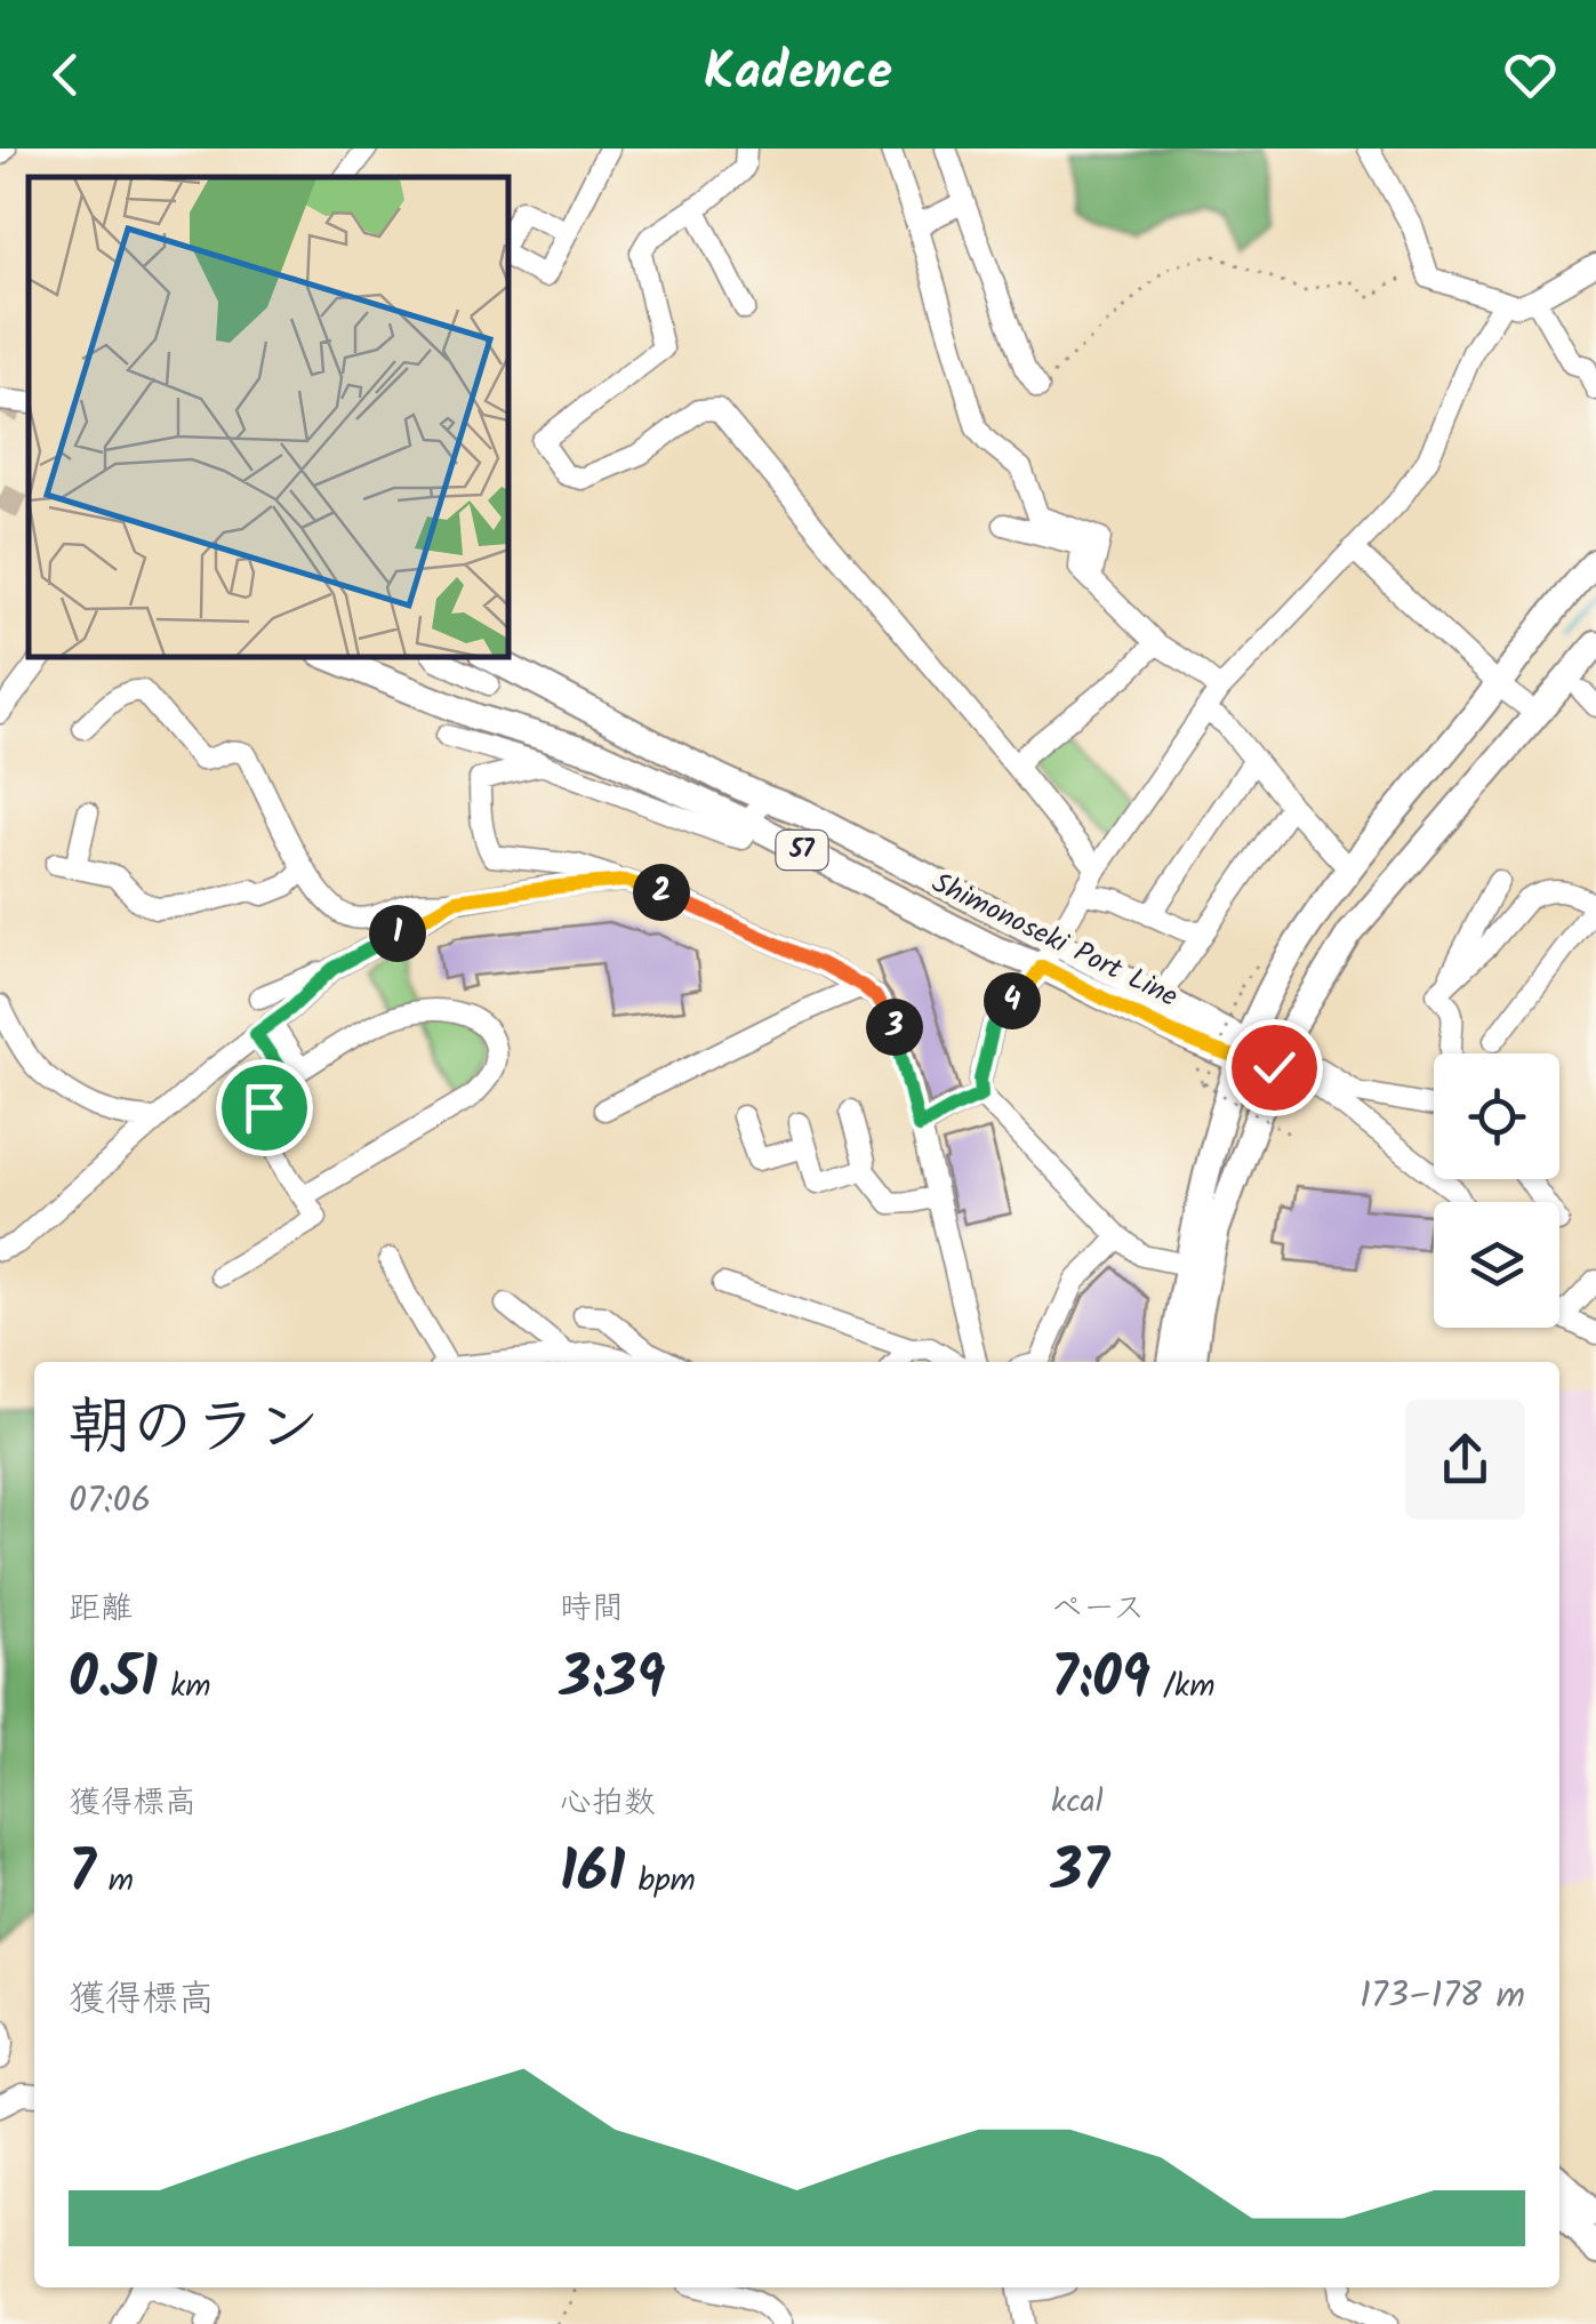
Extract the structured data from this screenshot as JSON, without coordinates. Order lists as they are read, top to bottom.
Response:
{
  "streets": {
    "main road": ["57", "Shimonoseki Port Line"]
  },
  "page": {
    "header": "Kadence",
    "pins": [
      "2",
      "1",
      "4",
      "3"
    ],
    "heading": ["朝のラン", "07:06"],
    "stats": [
      ["距離", "0.51 km"],
      ["時間", "3:39"],
      ["ペース", "7:09 /km"],
      ["獲得標高", "7 m"],
      ["心拍数", "161 bpm"],
      ["kcal", "37"]
    ],
    "chart": ["獲得標高", "173–178 m"]
  }
}
